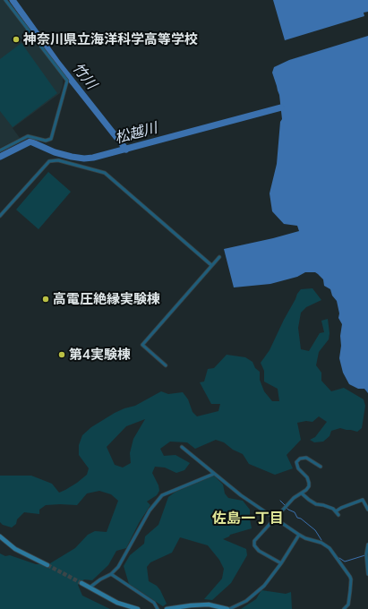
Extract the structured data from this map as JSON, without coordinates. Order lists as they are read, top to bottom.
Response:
{
  "districts": ["佐島一丁目"],
  "water": ["竹川", "松越川"],
  "places": ["神奈川県立海洋科学高等学校", "高電圧絶縁実験棟", "第4実験棟"]
}
